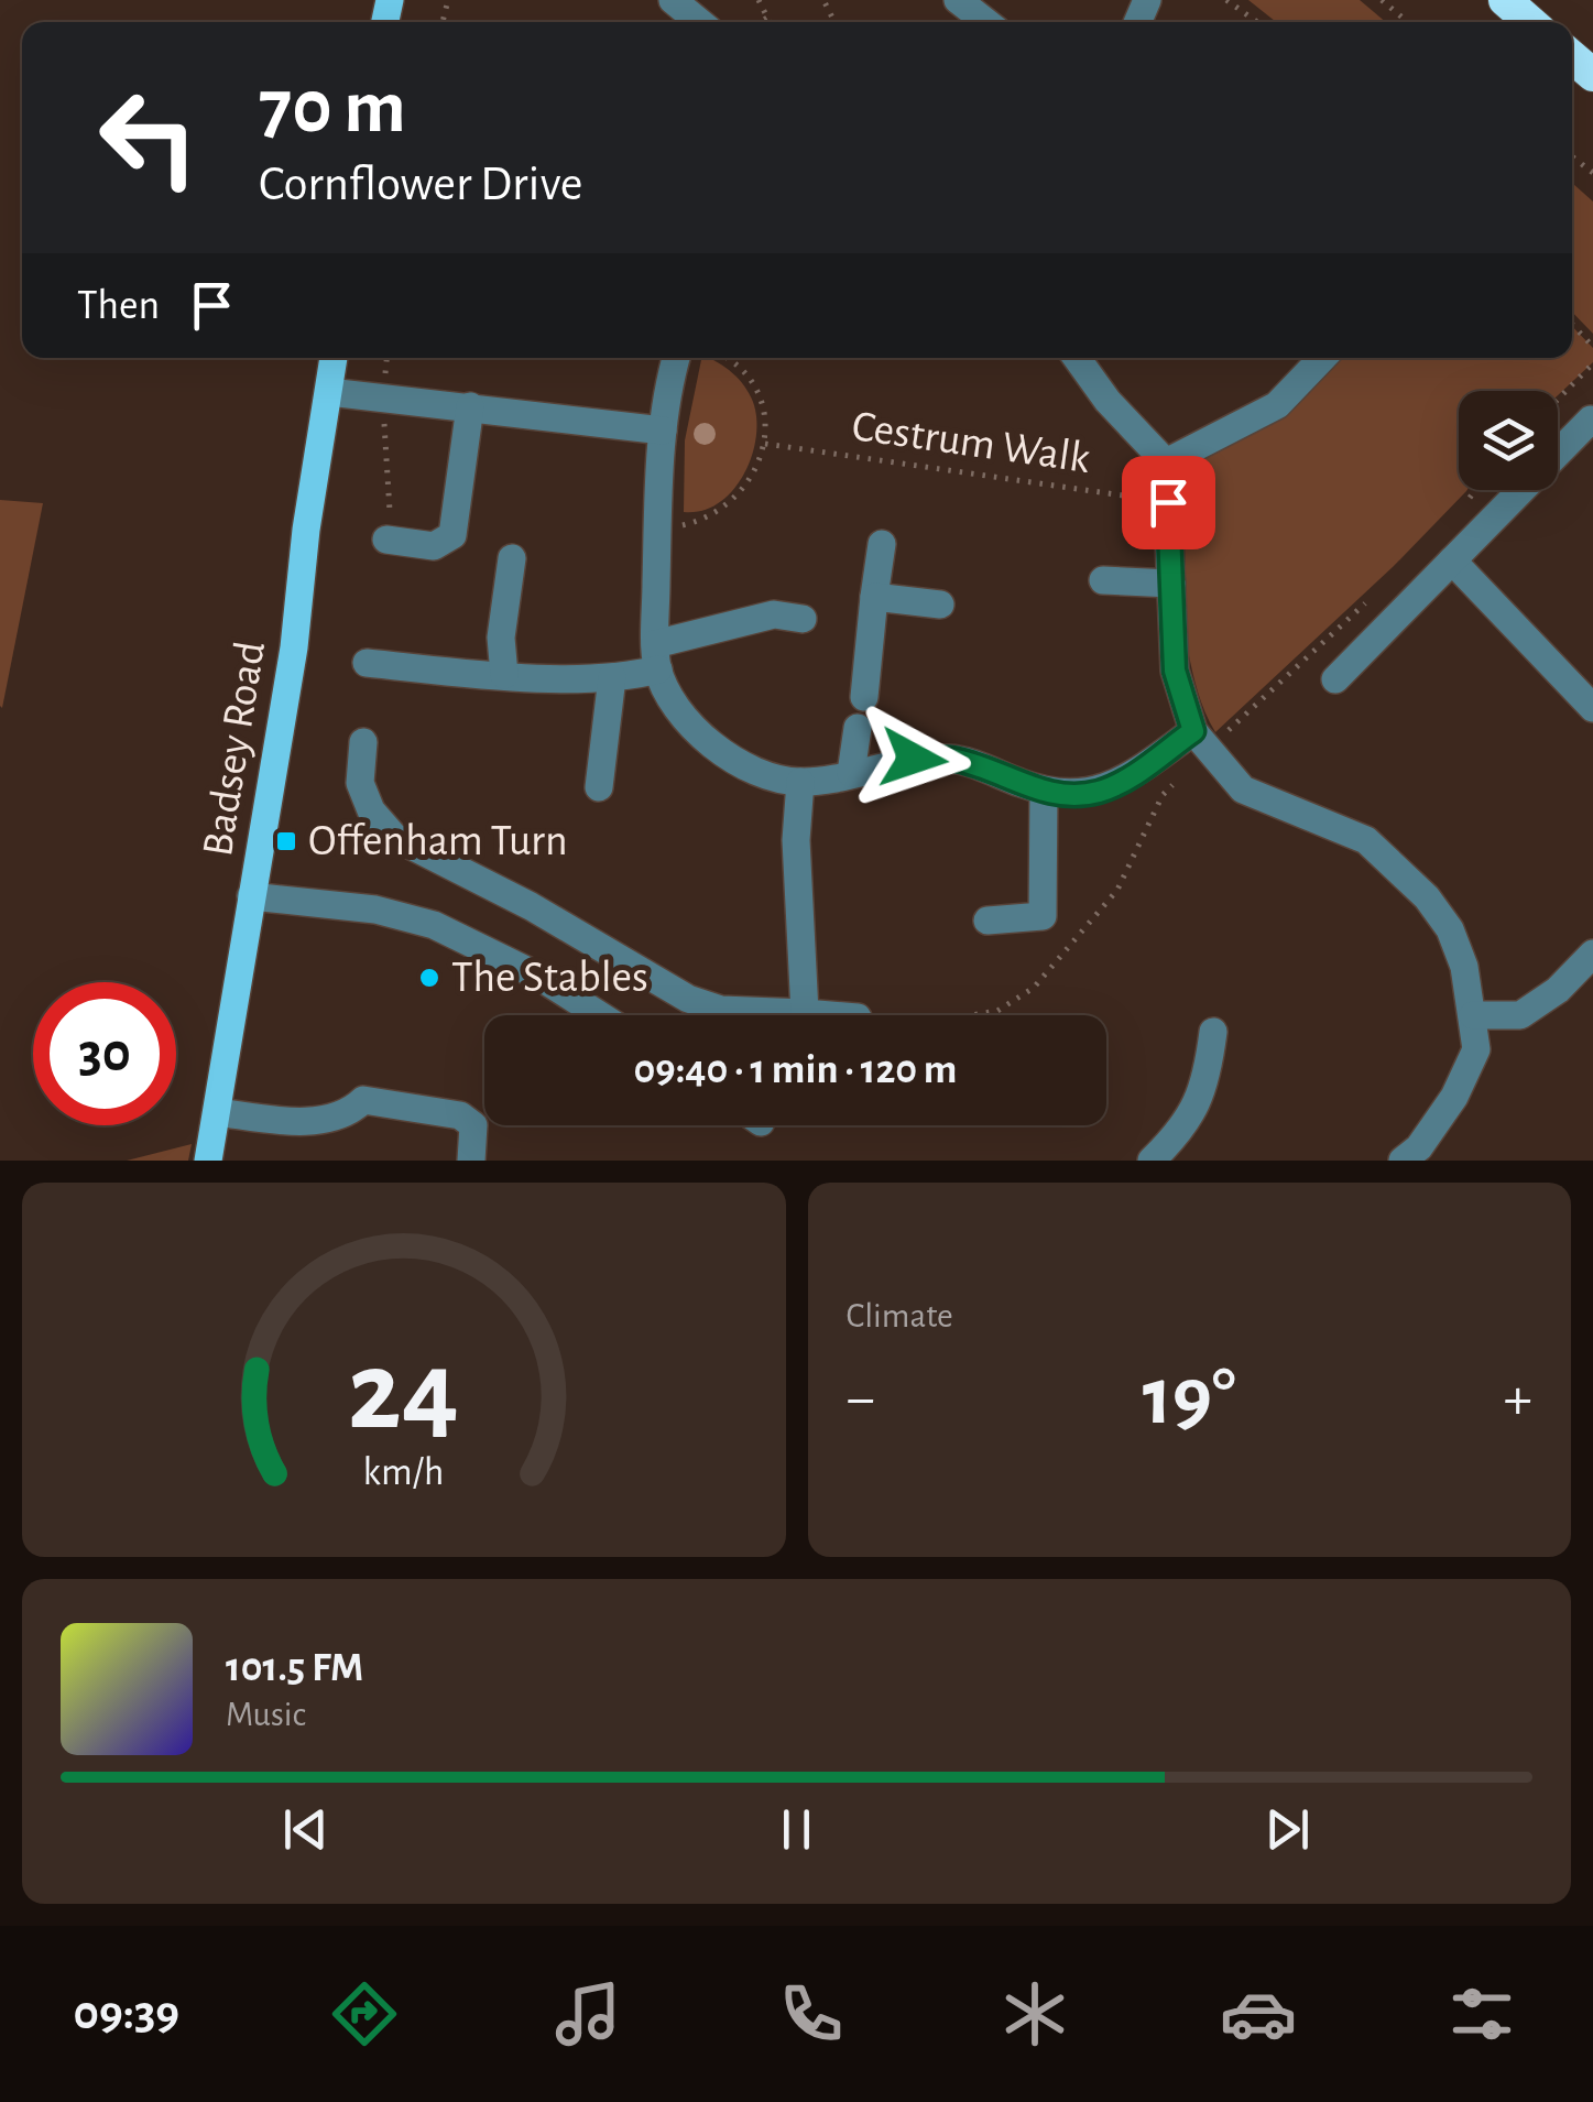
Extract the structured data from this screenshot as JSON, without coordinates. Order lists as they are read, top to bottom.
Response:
{
  "streets": {
    "main road": ["Badsey Road"],
    "path": ["Cestrum Walk"]
  },
  "places": {
    "transit": ["Offenham Turn"],
    "other": ["The Stables"]
  },
  "page": {
    "turn": ["70 m", "Cornflower Drive"],
    "then": "Then",
    "limit": "30",
    "trip": "09:40 · 1 min · 120 m",
    "tile": "Climate",
    "heat": ["−", "19°", "+"],
    "song": ["101.5 FM", "Music"],
    "tabs": "09:39",
    "gauge": ["24", "km/h"]
  }
}
